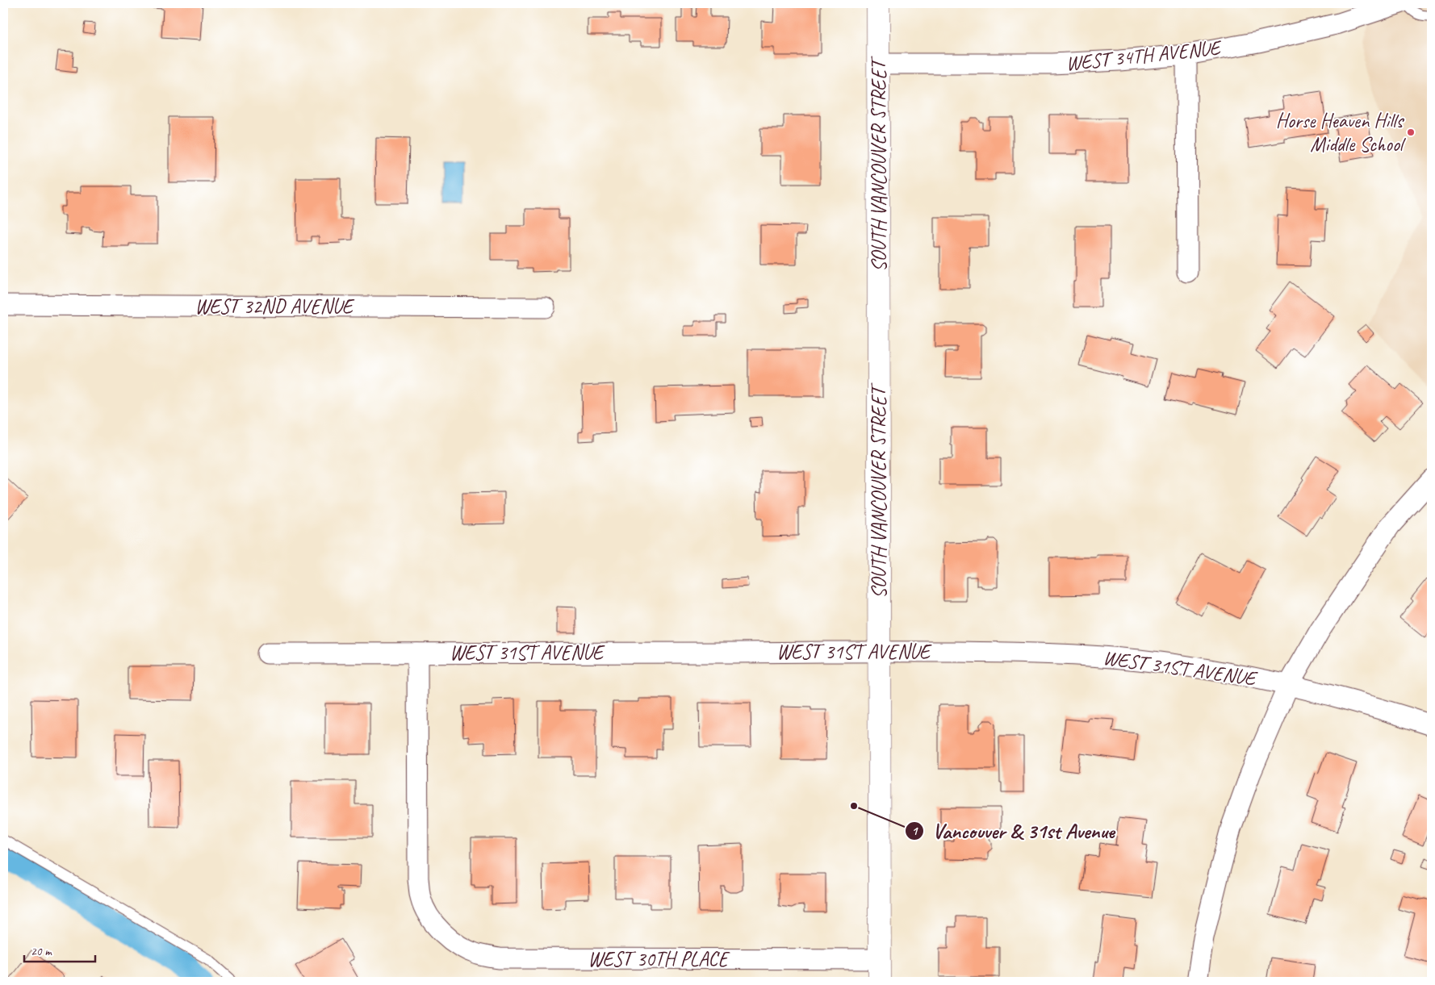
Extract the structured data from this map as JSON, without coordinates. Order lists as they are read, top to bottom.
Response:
{
  "streets": {
    "street": [
      "WEST 34TH AVENUE",
      "SOUTH VANCOUVER STREET",
      "WEST 32ND AVENUE",
      "WEST 31ST AVENUE",
      "WEST 30TH PLACE"
    ]
  },
  "crossings": [
    ["WEST 34TH AVENUE", "SOUTH VANCOUVER STREET"],
    ["SOUTH VANCOUVER STREET", "WEST 31ST AVENUE"],
    ["SOUTH VANCOUVER STREET", "WEST 30TH PLACE"],
    ["WEST 31ST AVENUE", "WEST 30TH PLACE"]
  ],
  "places": ["Horse Heaven Hills Middle School", "Vancouver & 31st Avenue"],
  "scale_bar": "20 m"
}
